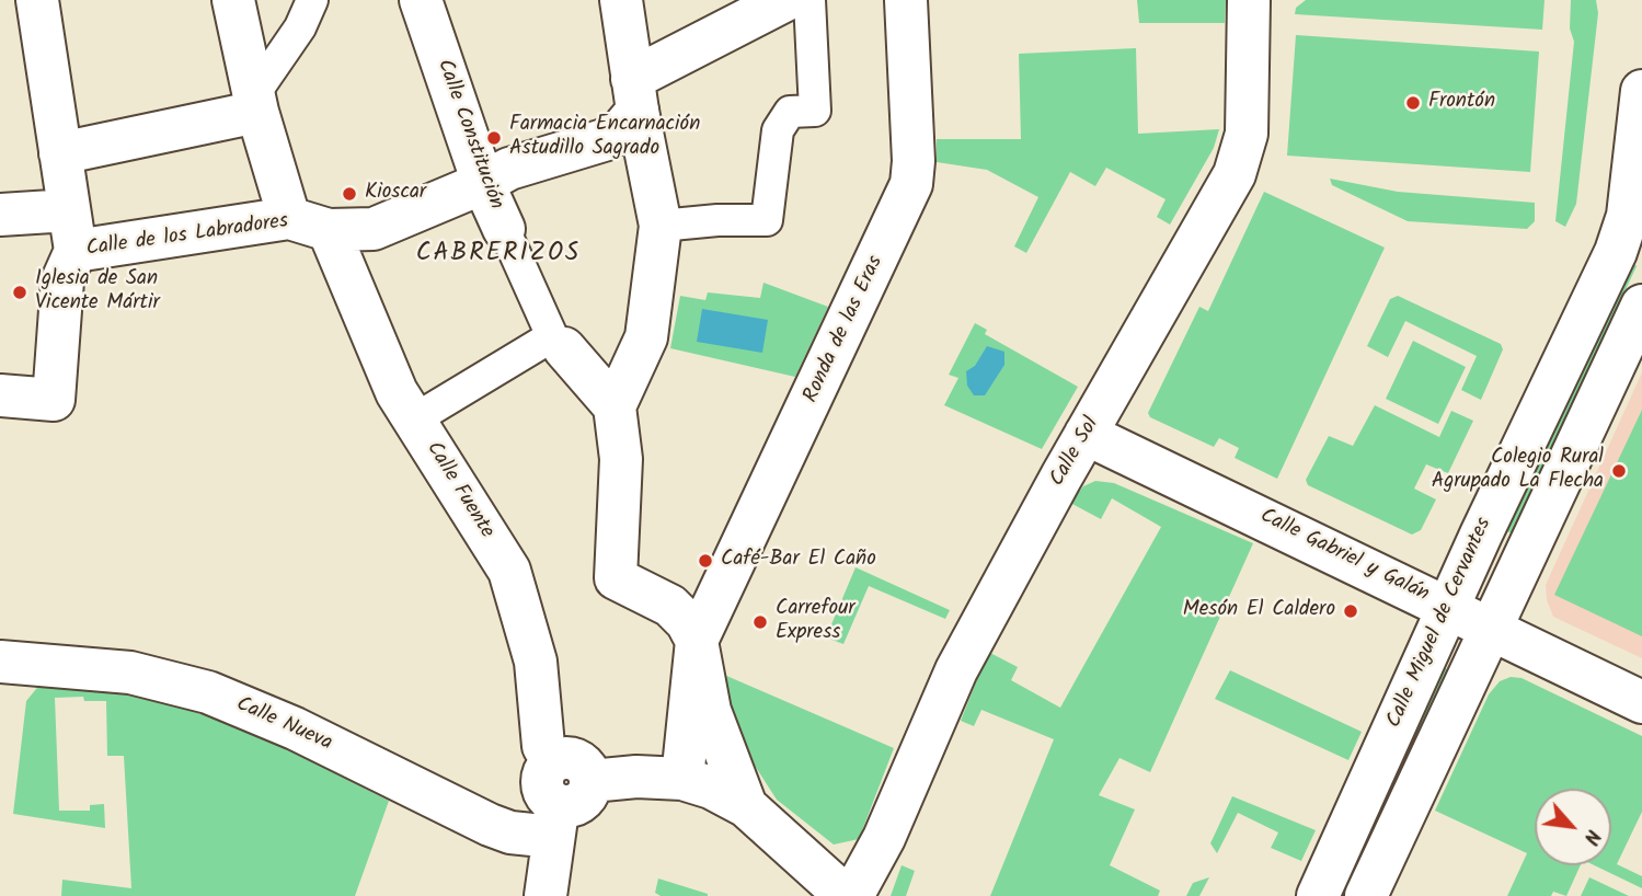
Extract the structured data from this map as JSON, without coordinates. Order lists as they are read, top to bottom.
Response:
{
  "streets": {
    "street": [
      "Calle Constitución",
      "Calle de los Labradores",
      "Ronda de las Eras",
      "Calle Sol",
      "Calle Fuente",
      "Calle Gabriel y Galán",
      "Calle Miguel de Cervantes",
      "Calle Nueva"
    ]
  },
  "crossings": [
    ["Calle Constitución", "Calle de los Labradores"],
    ["Calle de los Labradores", "Calle Fuente"],
    ["Calle Sol", "Calle Gabriel y Galán"],
    ["Calle Fuente", "Calle Nueva"],
    ["Calle Gabriel y Galán", "Calle Miguel de Cervantes"]
  ],
  "districts": ["CABRERIZOS"],
  "places": [
    "Frontón",
    "Farmacia Encarnación Astudillo Sagrado",
    "Kioscar",
    "Iglesia de San Vicente Mártir",
    "Colegio Rural Agrupado La Flecha",
    "Café-Bar El Caño",
    "Mesón El Caldero",
    "Carrefour Express"
  ],
  "north": "bottom right"
}
